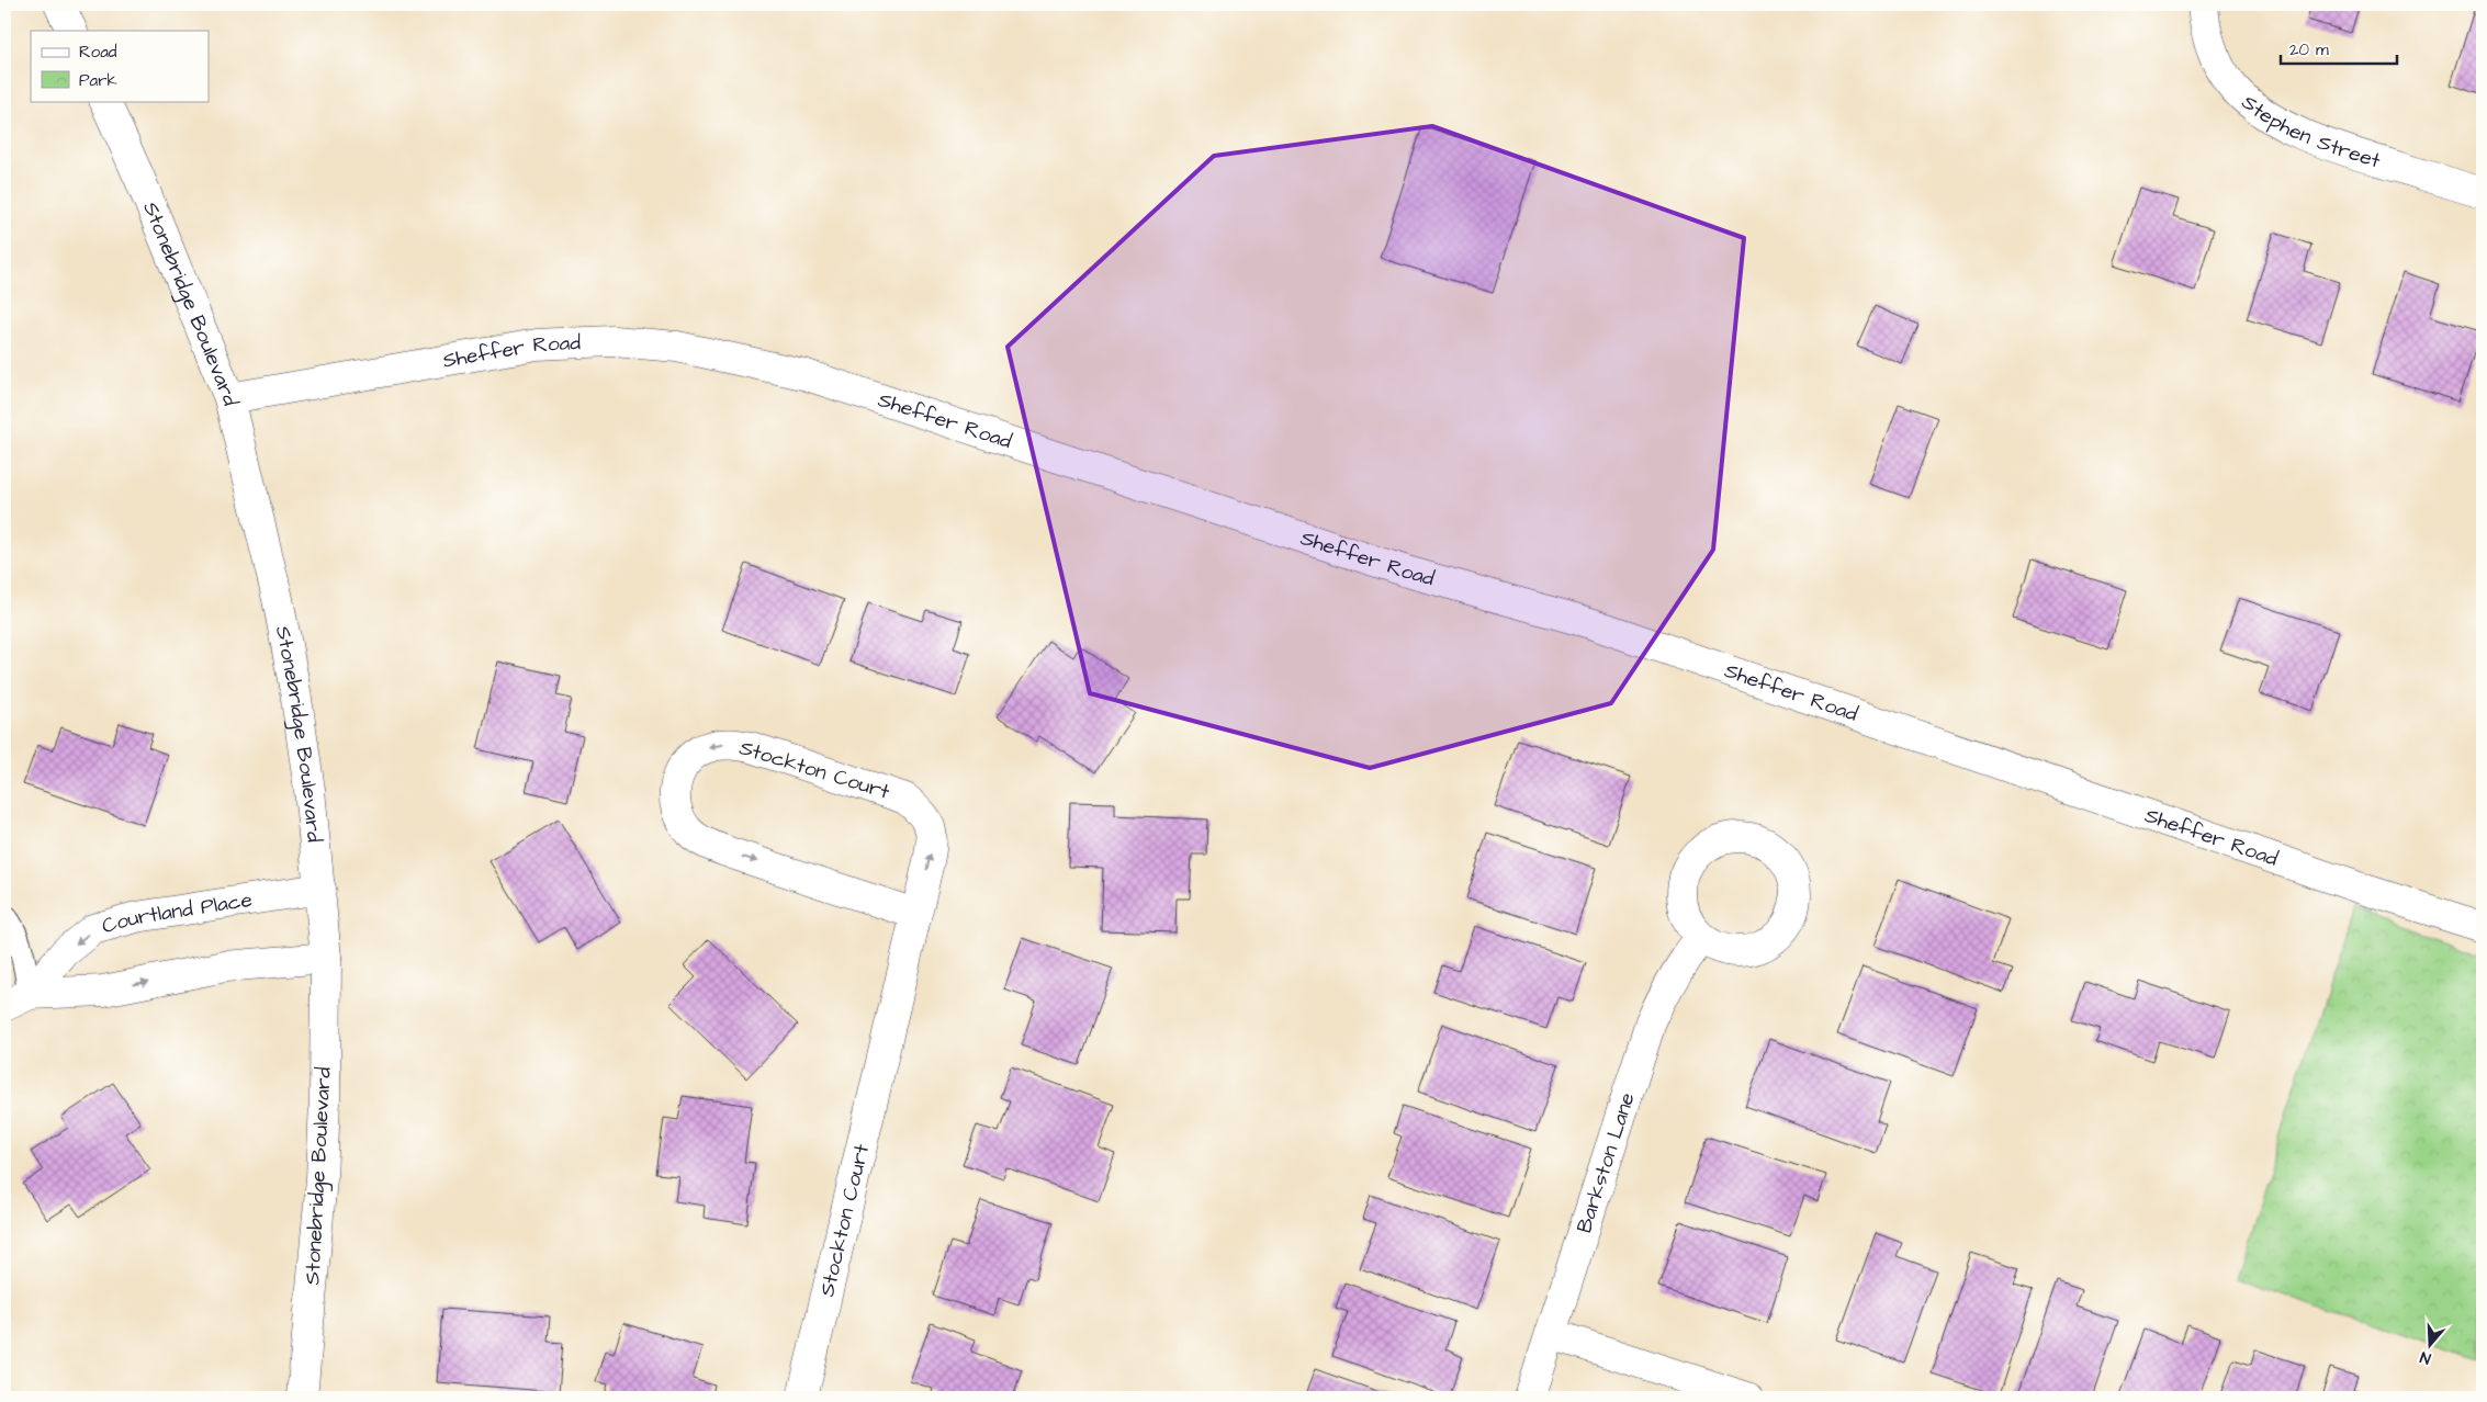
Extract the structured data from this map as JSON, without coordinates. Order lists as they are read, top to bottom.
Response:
{
  "streets": {
    "street": [
      "Stephen Street",
      "Stonebridge Boulevard",
      "Sheffer Road",
      "Stockton Court",
      "Courtland Place",
      "Barkston Lane"
    ]
  },
  "crossings": [
    ["Stonebridge Boulevard", "Sheffer Road"],
    ["Stonebridge Boulevard", "Courtland Place"]
  ],
  "legend": ["Road", "Park"],
  "scale_bar": "20 m",
  "north": "bottom"
}
